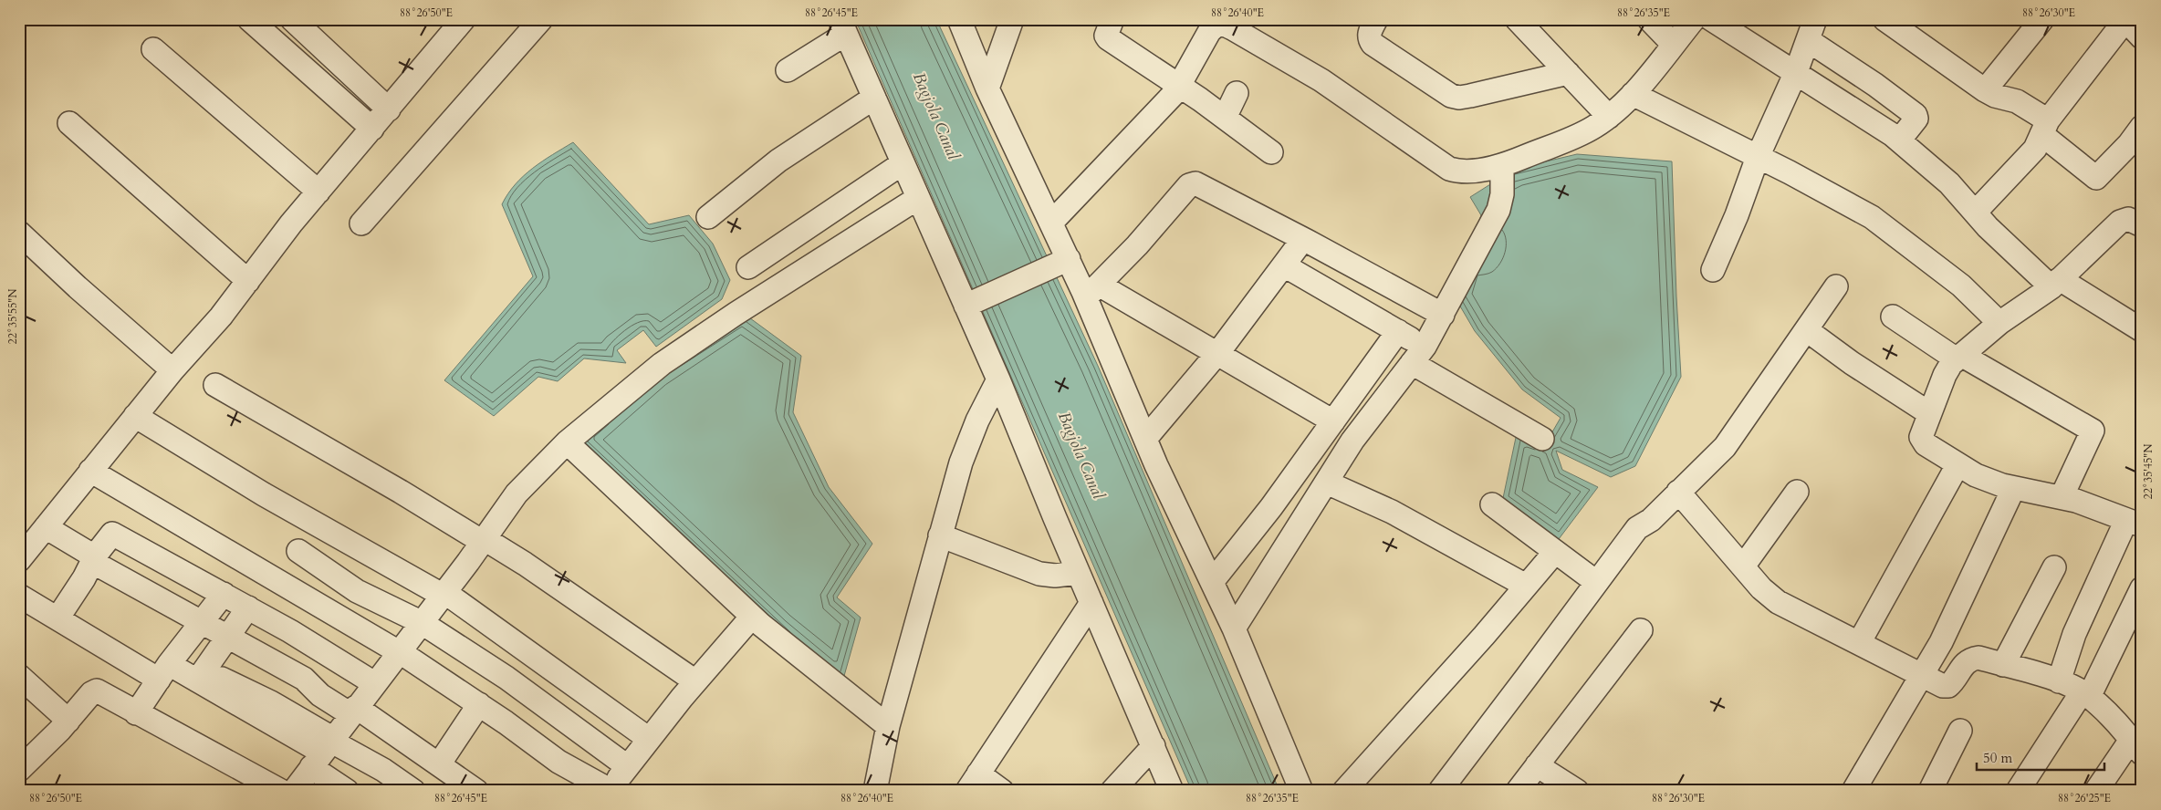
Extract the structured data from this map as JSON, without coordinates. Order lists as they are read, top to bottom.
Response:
{
  "water": ["Bagjola Canal"],
  "scale_bar": "50 m",
  "coordinates": [
    "88°26'50\"E",
    "88°26'45\"E",
    "88°26'40\"E",
    "88°26'35\"E",
    "88°26'30\"E",
    "22°35'55\"N",
    "22°35'45\"N",
    "88°26'25\"E"
  ]
}
